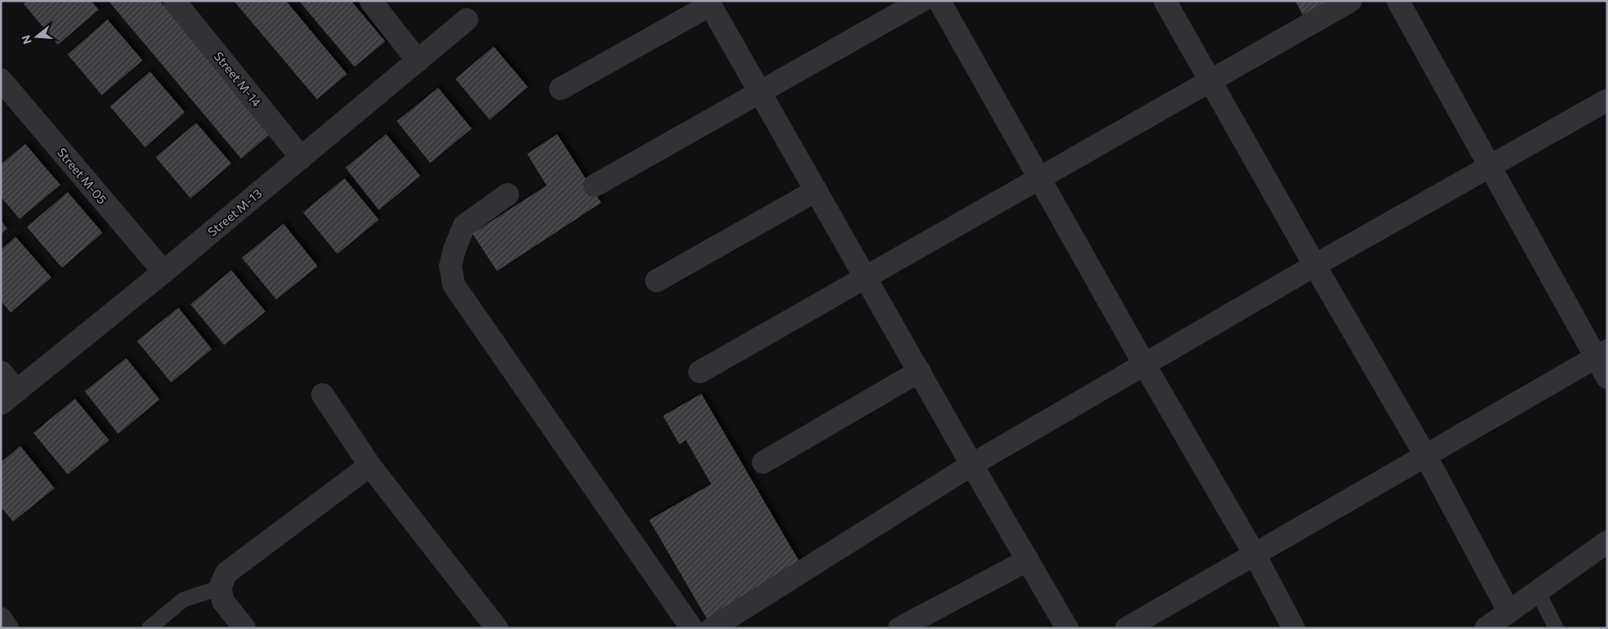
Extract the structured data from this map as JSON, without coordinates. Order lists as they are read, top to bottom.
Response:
{
  "streets": {
    "street": ["Street M-14", "Street M-05", "Street M-13"]
  },
  "crossings": [
    ["Street M-14", "Street M-13"],
    ["Street M-05", "Street M-13"]
  ],
  "north": "left"
}
